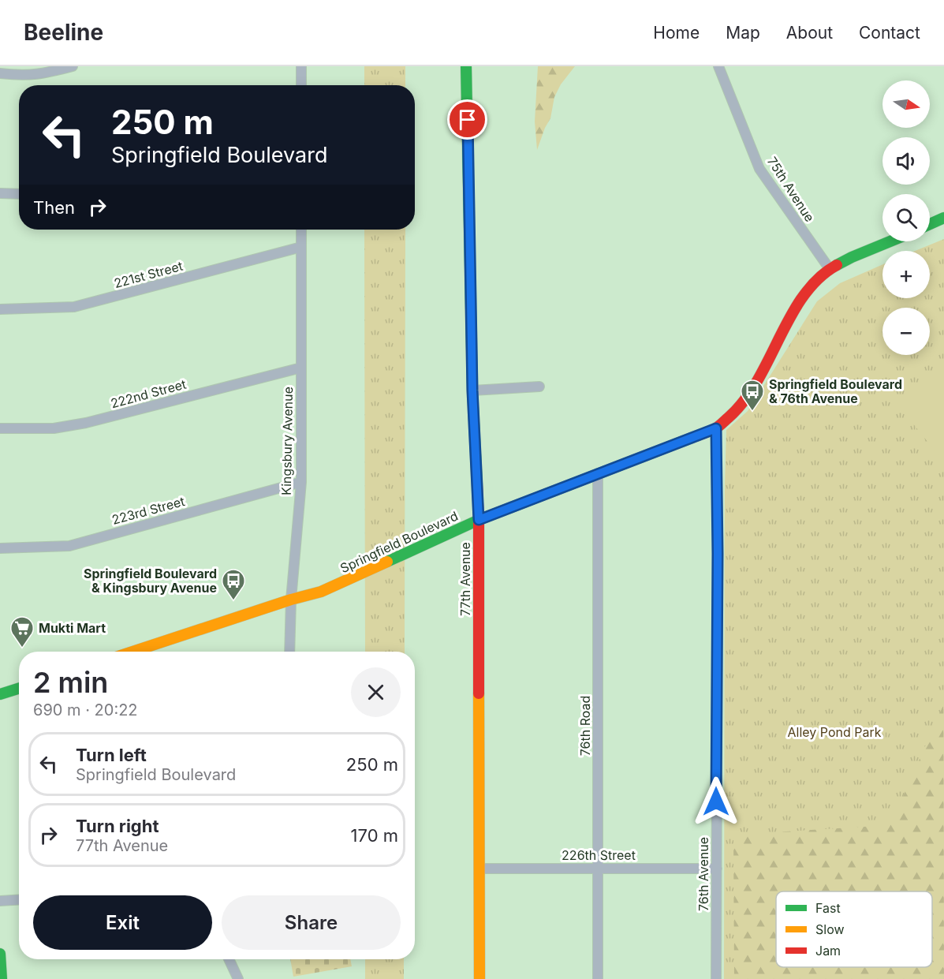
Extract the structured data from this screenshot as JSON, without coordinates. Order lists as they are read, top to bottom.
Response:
{
  "streets": {
    "main road": ["Springfield Boulevard", "77th Avenue"],
    "street": [
      "75th Avenue",
      "221st Street",
      "222nd Street",
      "Kingsbury Avenue",
      "223rd Street",
      "76th Road",
      "226th Street",
      "76th Avenue"
    ]
  },
  "crossings": [
    ["75th Avenue", "Springfield Boulevard"],
    ["221st Street", "Kingsbury Avenue"],
    ["222nd Street", "Kingsbury Avenue"],
    ["Kingsbury Avenue", "223rd Street"],
    ["Kingsbury Avenue", "Springfield Boulevard"],
    ["Springfield Boulevard", "77th Avenue"],
    ["Springfield Boulevard", "76th Road"],
    ["Springfield Boulevard", "76th Avenue"],
    ["77th Avenue", "226th Street"],
    ["76th Road", "226th Street"],
    ["226th Street", "76th Avenue"]
  ],
  "parks": ["Alley Pond Park"],
  "places": {
    "bus stop": ["Springfield Boulevard & 76th Avenue", "Springfield Boulevard & Kingsbury Avenue"],
    "supermarket": ["Mukti Mart"]
  },
  "legend": ["Fast", "Slow", "Jam"],
  "north": "right",
  "page": {
    "header": "Beeline",
    "nav": [
      "Home",
      "Map",
      "About",
      "Contact"
    ],
    "map_buttons": ["+", "−"],
    "turn": ["250 m", "Springfield Boulevard"],
    "then": "Then",
    "heading": ["2 min", "690 m · 20:22"],
    "list": [
      {
        "name": "Turn left",
        "note": "Springfield Boulevard",
        "value": "250 m"
      },
      {
        "name": "Turn right",
        "note": "77th Avenue",
        "value": "170 m"
      }
    ],
    "buttons": ["Exit", "Share"]
  }
}
